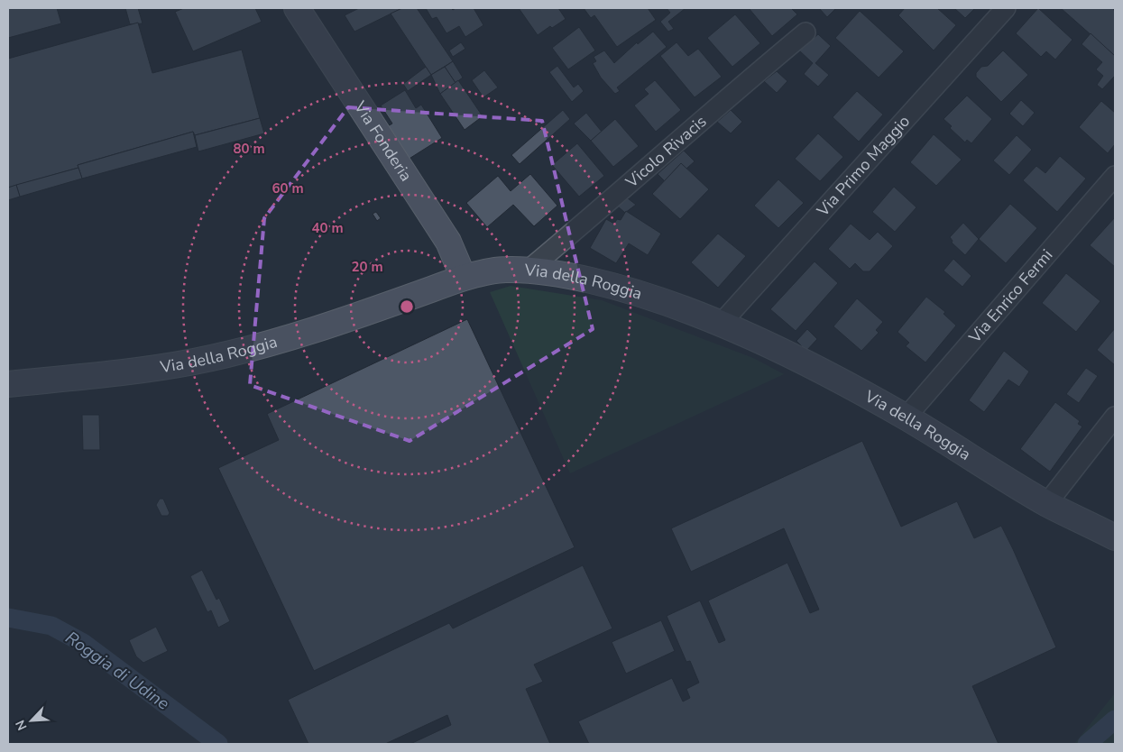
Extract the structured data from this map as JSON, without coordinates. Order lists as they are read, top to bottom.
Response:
{
  "streets": {
    "street": [
      "Via Fonderia",
      "Vicolo Rivacis",
      "Via Primo Maggio",
      "Via della Roggia",
      "Via Enrico Fermi"
    ]
  },
  "crossings": [
    ["Via Fonderia", "Via della Roggia"],
    ["Vicolo Rivacis", "Via della Roggia"],
    ["Via Primo Maggio", "Via della Roggia"],
    ["Via della Roggia", "Via Enrico Fermi"]
  ],
  "water": ["Roggia di Udine"],
  "north": "bottom left",
  "rings": [
    "80 m",
    "60 m",
    "40 m",
    "20 m"
  ]
}
